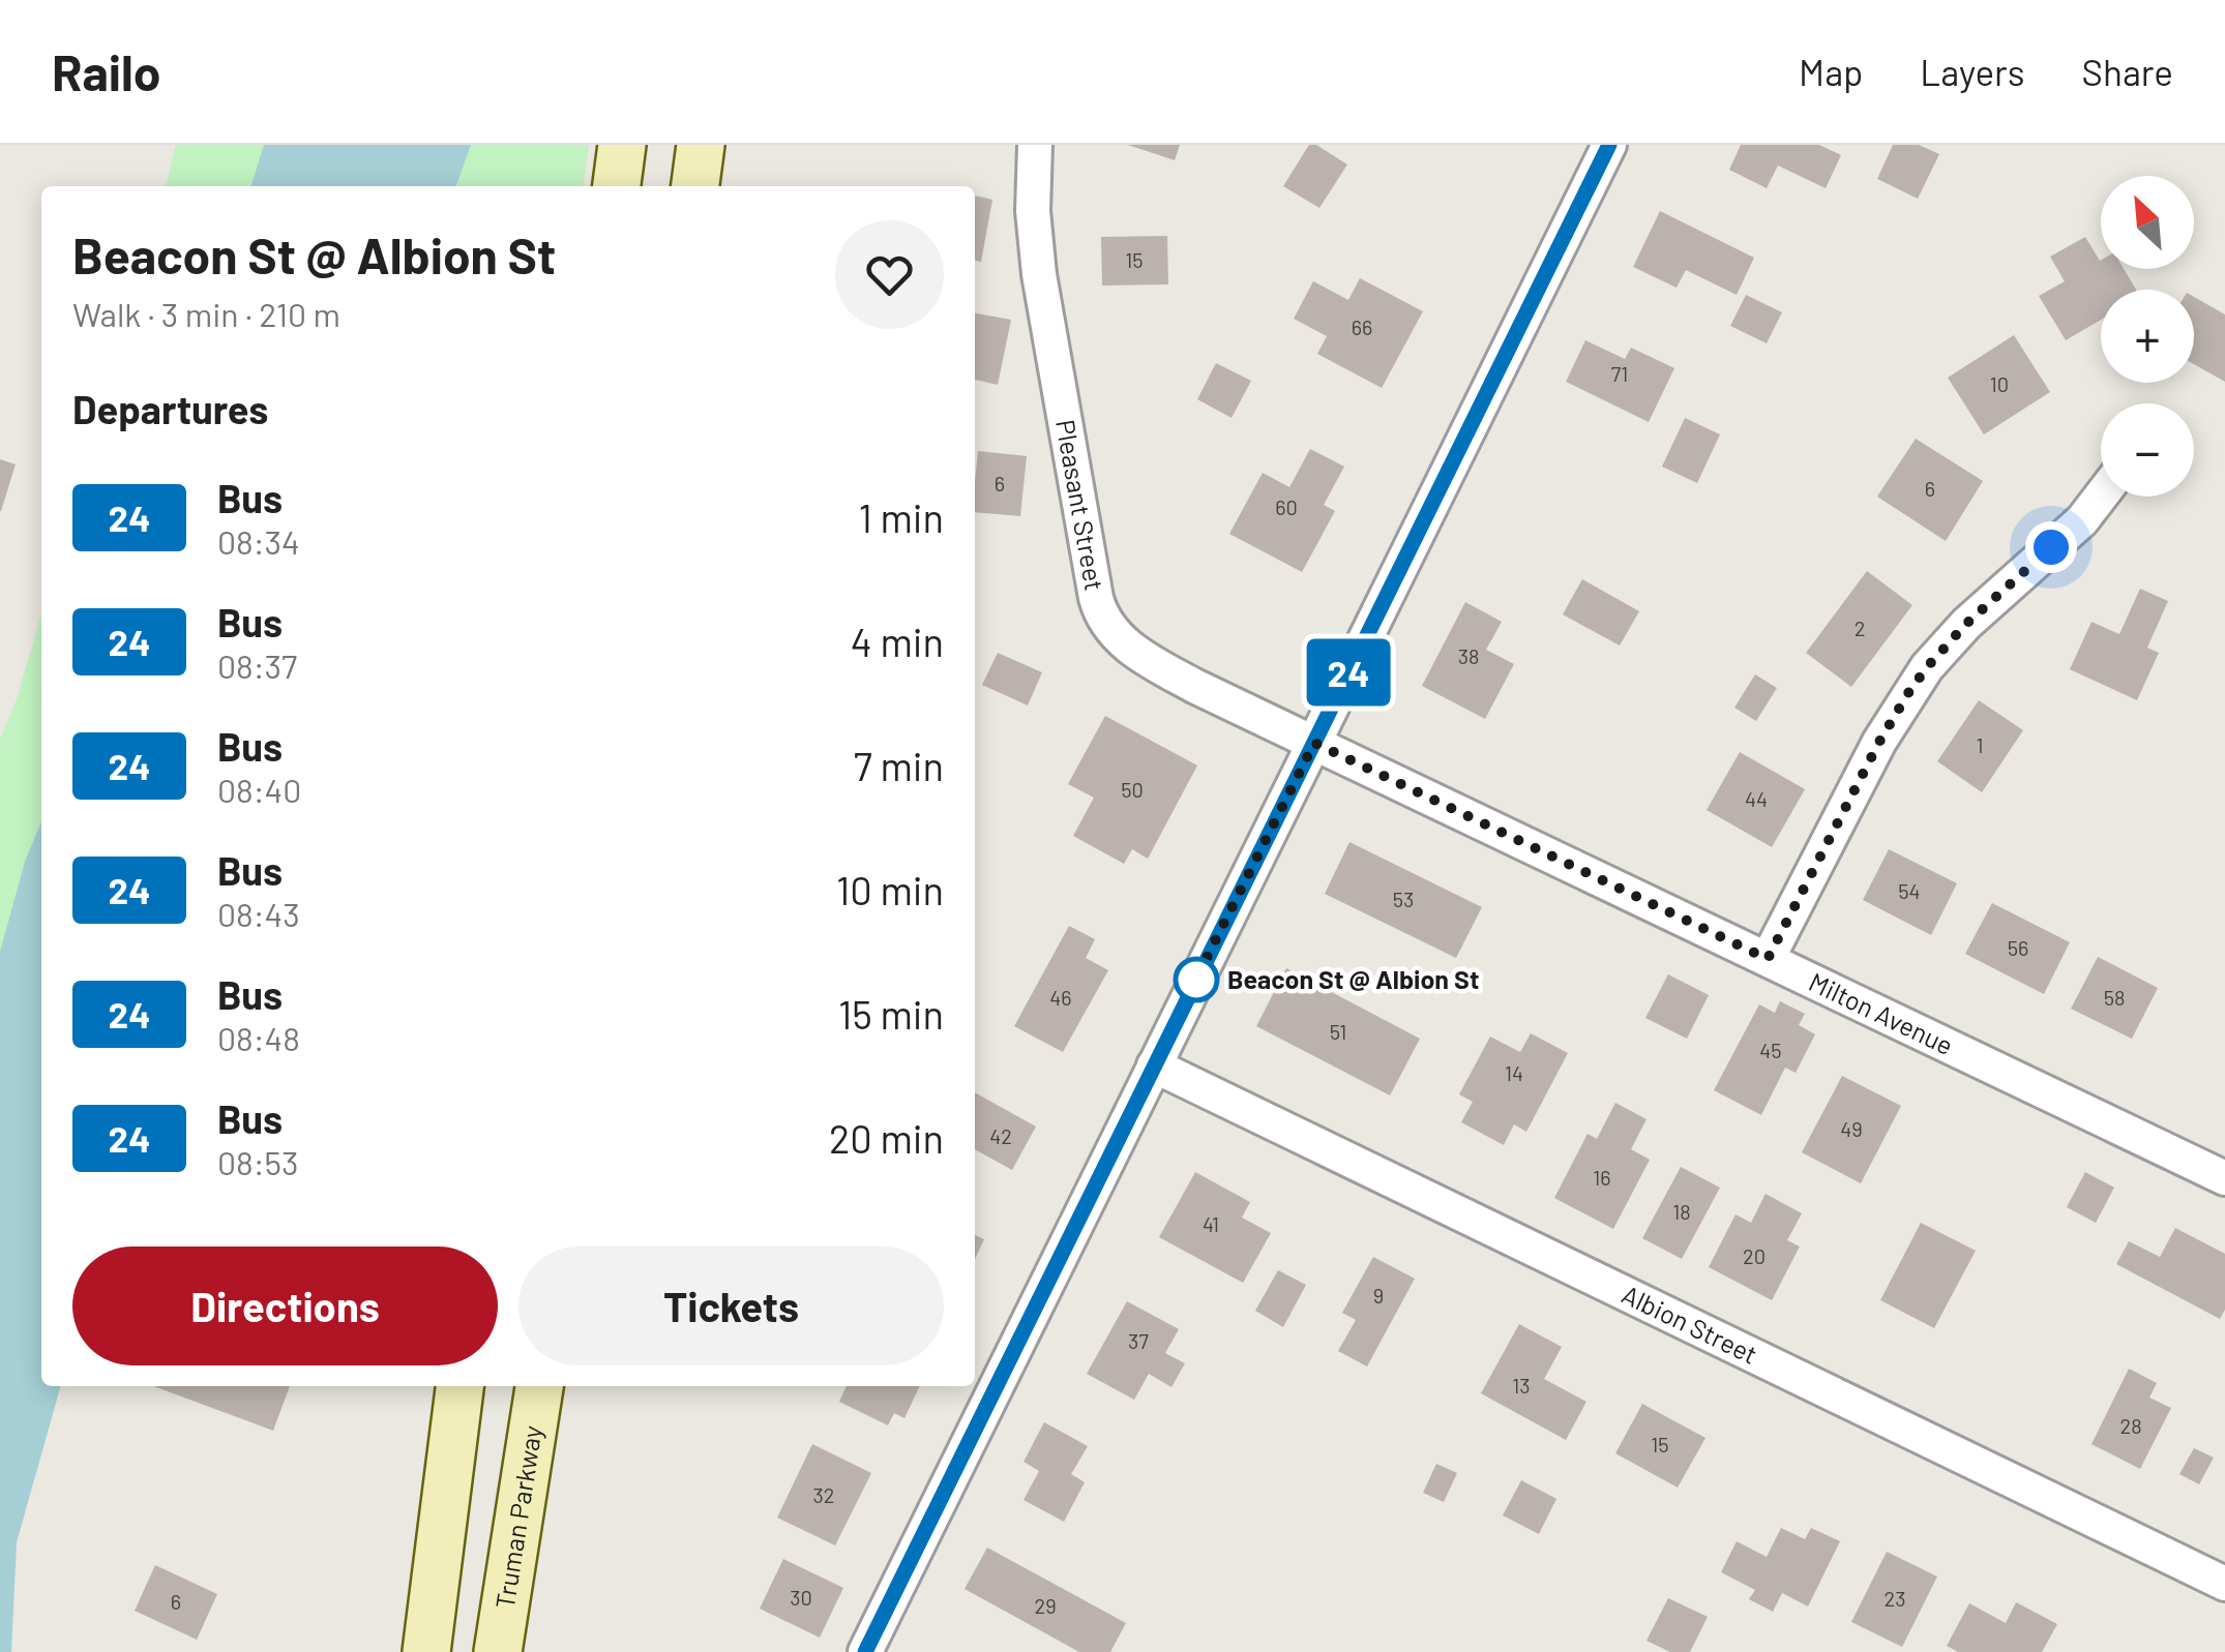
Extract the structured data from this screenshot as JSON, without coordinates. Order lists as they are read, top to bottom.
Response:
{
  "streets": {
    "main road": ["Truman Parkway"],
    "street": ["Pleasant Street", "Milton Avenue", "Albion Street"]
  },
  "crossings": [
    ["Pleasant Street", "Milton Avenue"]
  ],
  "places": ["Beacon St @ Albion St"],
  "lines": ["bus line 24"],
  "house_numbers": [
    "15",
    "66",
    "71",
    "10",
    "6",
    "6",
    "60",
    "2",
    "38",
    "1",
    "50",
    "44",
    "54",
    "53",
    "56",
    "46",
    "58",
    "51",
    "45",
    "14",
    "49",
    "42",
    "16",
    "18",
    "41",
    "20",
    "9",
    "37",
    "13",
    "28",
    "15",
    "32",
    "30",
    "23",
    "6",
    "29"
  ],
  "north": "top left",
  "page": {
    "header": "Railo",
    "nav": ["Map", "Layers", "Share"],
    "on_map": "24",
    "map_buttons": ["+", "−"],
    "heading": [
      ["Beacon St @ Albion St", "Walk · 3 min · 210 m"],
      "Departures"
    ],
    "list": [
      {
        "mark": "24",
        "name": "Bus",
        "note": "08:34",
        "value": "1 min"
      },
      {
        "mark": "24",
        "name": "Bus",
        "note": "08:37",
        "value": "4 min"
      },
      {
        "mark": "24",
        "name": "Bus",
        "note": "08:40",
        "value": "7 min"
      },
      {
        "mark": "24",
        "name": "Bus",
        "note": "08:43",
        "value": "10 min"
      },
      {
        "mark": "24",
        "name": "Bus",
        "note": "08:48",
        "value": "15 min"
      },
      {
        "mark": "24",
        "name": "Bus",
        "note": "08:53",
        "value": "20 min"
      }
    ],
    "buttons": ["Directions", "Tickets"]
  }
}
